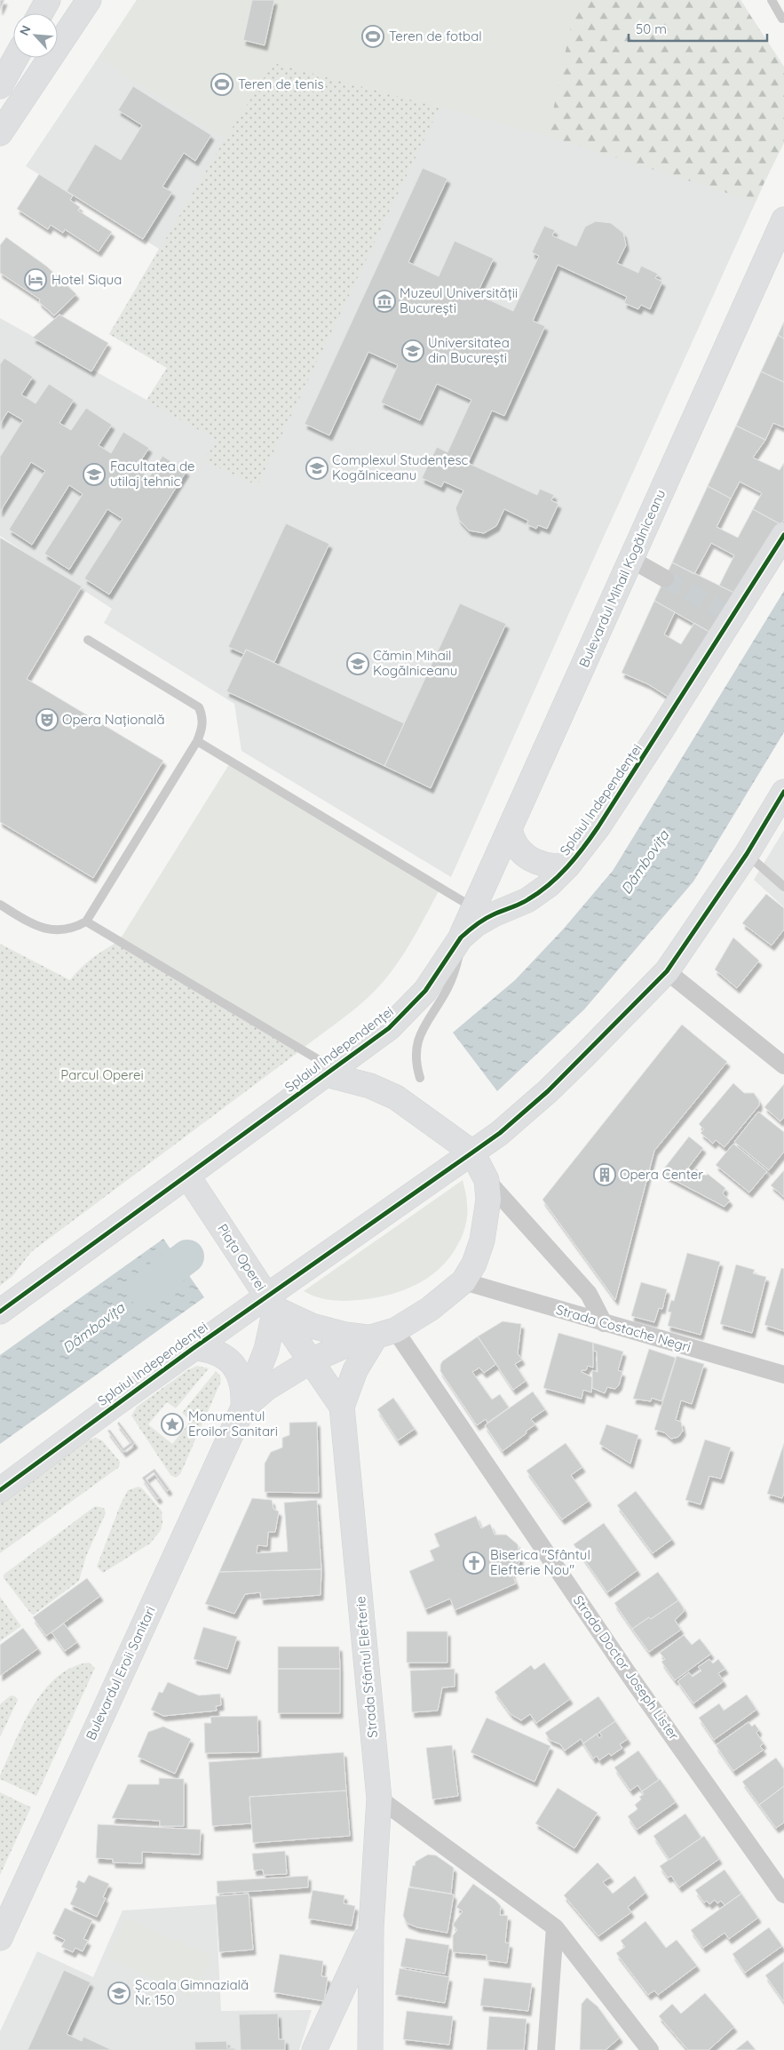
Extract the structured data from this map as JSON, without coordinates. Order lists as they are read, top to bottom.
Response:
{
  "streets": {
    "main road": [
      "Bulevardul Mihail Kogălniceanu",
      "Splaiul Independenței",
      "Piața Operei",
      "Strada Sfântul Elefterie",
      "Bulevardul Eroii Sanitari"
    ],
    "street": ["Strada Costache Negri", "Strada Doctor Joseph Lister"]
  },
  "crossings": [
    ["Bulevardul Mihail Kogălniceanu", "Splaiul Independenței"],
    ["Splaiul Independenței", "Piața Operei"],
    ["Splaiul Independenței", "Bulevardul Eroii Sanitari"],
    ["Piața Operei", "Strada Sfântul Elefterie"],
    ["Piața Operei", "Bulevardul Eroii Sanitari"],
    ["Strada Sfântul Elefterie", "Strada Doctor Joseph Lister"],
    ["Strada Sfântul Elefterie", "Bulevardul Eroii Sanitari"],
    ["Strada Doctor Joseph Lister", "Bulevardul Eroii Sanitari"]
  ],
  "water": ["Dâmbovița"],
  "parks": ["Parcul Operei"],
  "places": {
    "sports": ["Teren de fotbal", "Teren de tenis"],
    "hotel": ["Hotel Siqua"],
    "museum": ["Muzeul Universității București"],
    "school or university": [
      "Universitatea din București",
      "Complexul Studențesc Kogălniceanu",
      "Facultatea de utilaj tehnic",
      "Cămin Mihail Kogălniceanu",
      "Școala Gimnazială Nr. 150"
    ],
    "theatre": ["Opera Națională"],
    "building": ["Opera Center"],
    "place": ["Monumentul Eroilor Sanitari"],
    "church": ["Biserica \"Sfântul Elefterie Nou\""]
  },
  "scale_bar": "50 m",
  "north": "top left"
}
